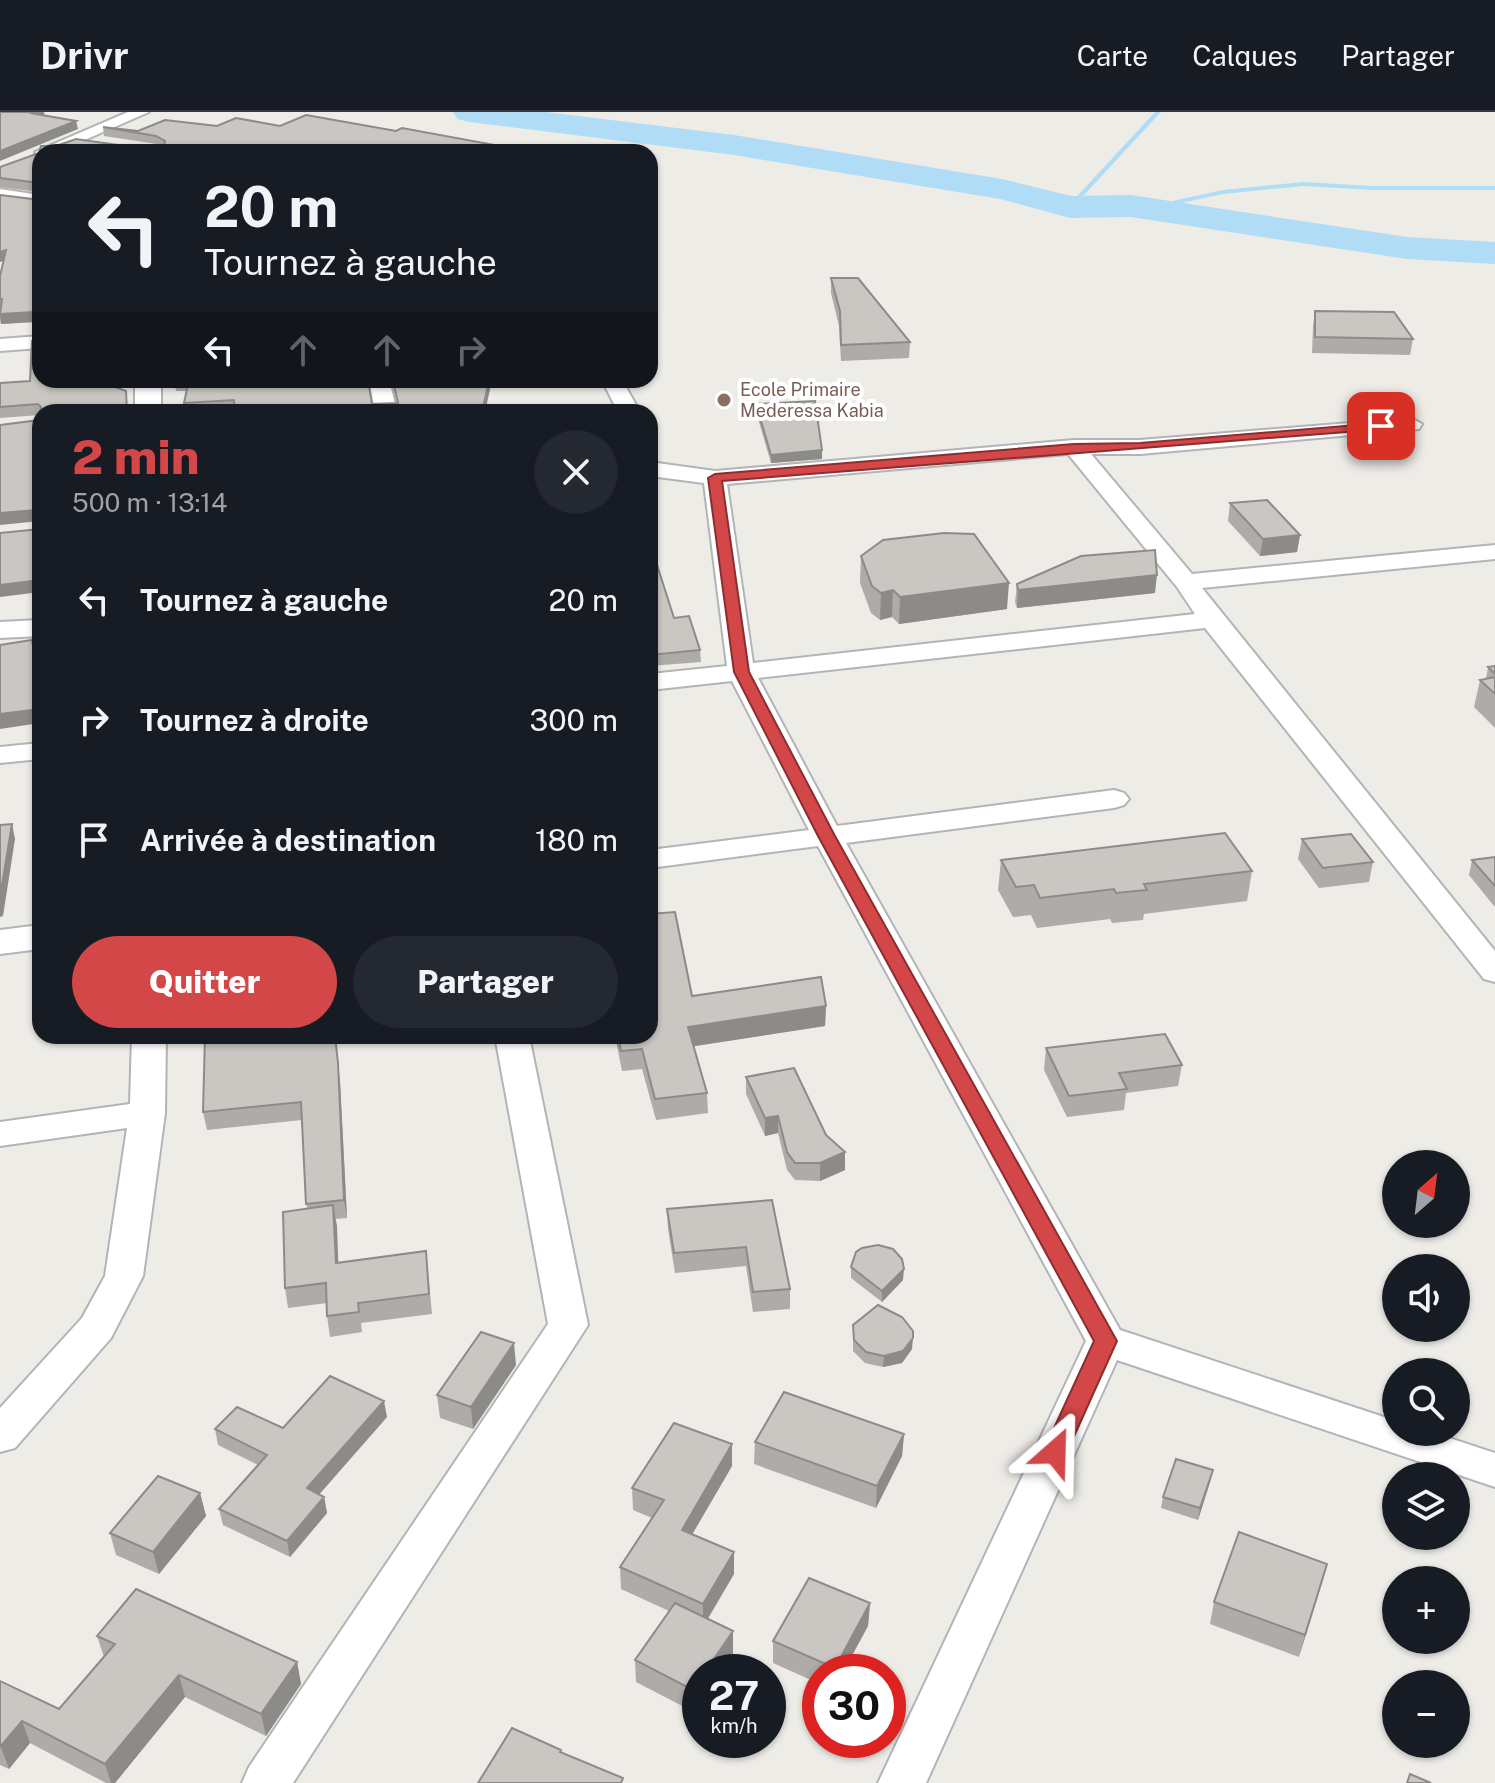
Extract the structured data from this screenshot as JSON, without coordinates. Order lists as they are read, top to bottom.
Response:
{
  "places": ["Ecole Primaire Mederessa Kabia"],
  "north": "top right",
  "page": {
    "header": "Drivr",
    "nav": ["Carte", "Calques", "Partager"],
    "turn": ["20 m", "Tournez à gauche"],
    "heading": ["2 min", "500 m · 13:14"],
    "list": [
      {
        "name": "Tournez à gauche",
        "value": "20 m"
      },
      {
        "name": "Tournez à droite",
        "value": "300 m"
      },
      {
        "name": "Arrivée à destination",
        "value": "180 m"
      }
    ],
    "buttons": ["Quitter", "Partager"],
    "map_buttons": ["+", "−"],
    "speed": "27 km/h",
    "limit": "30"
  }
}
